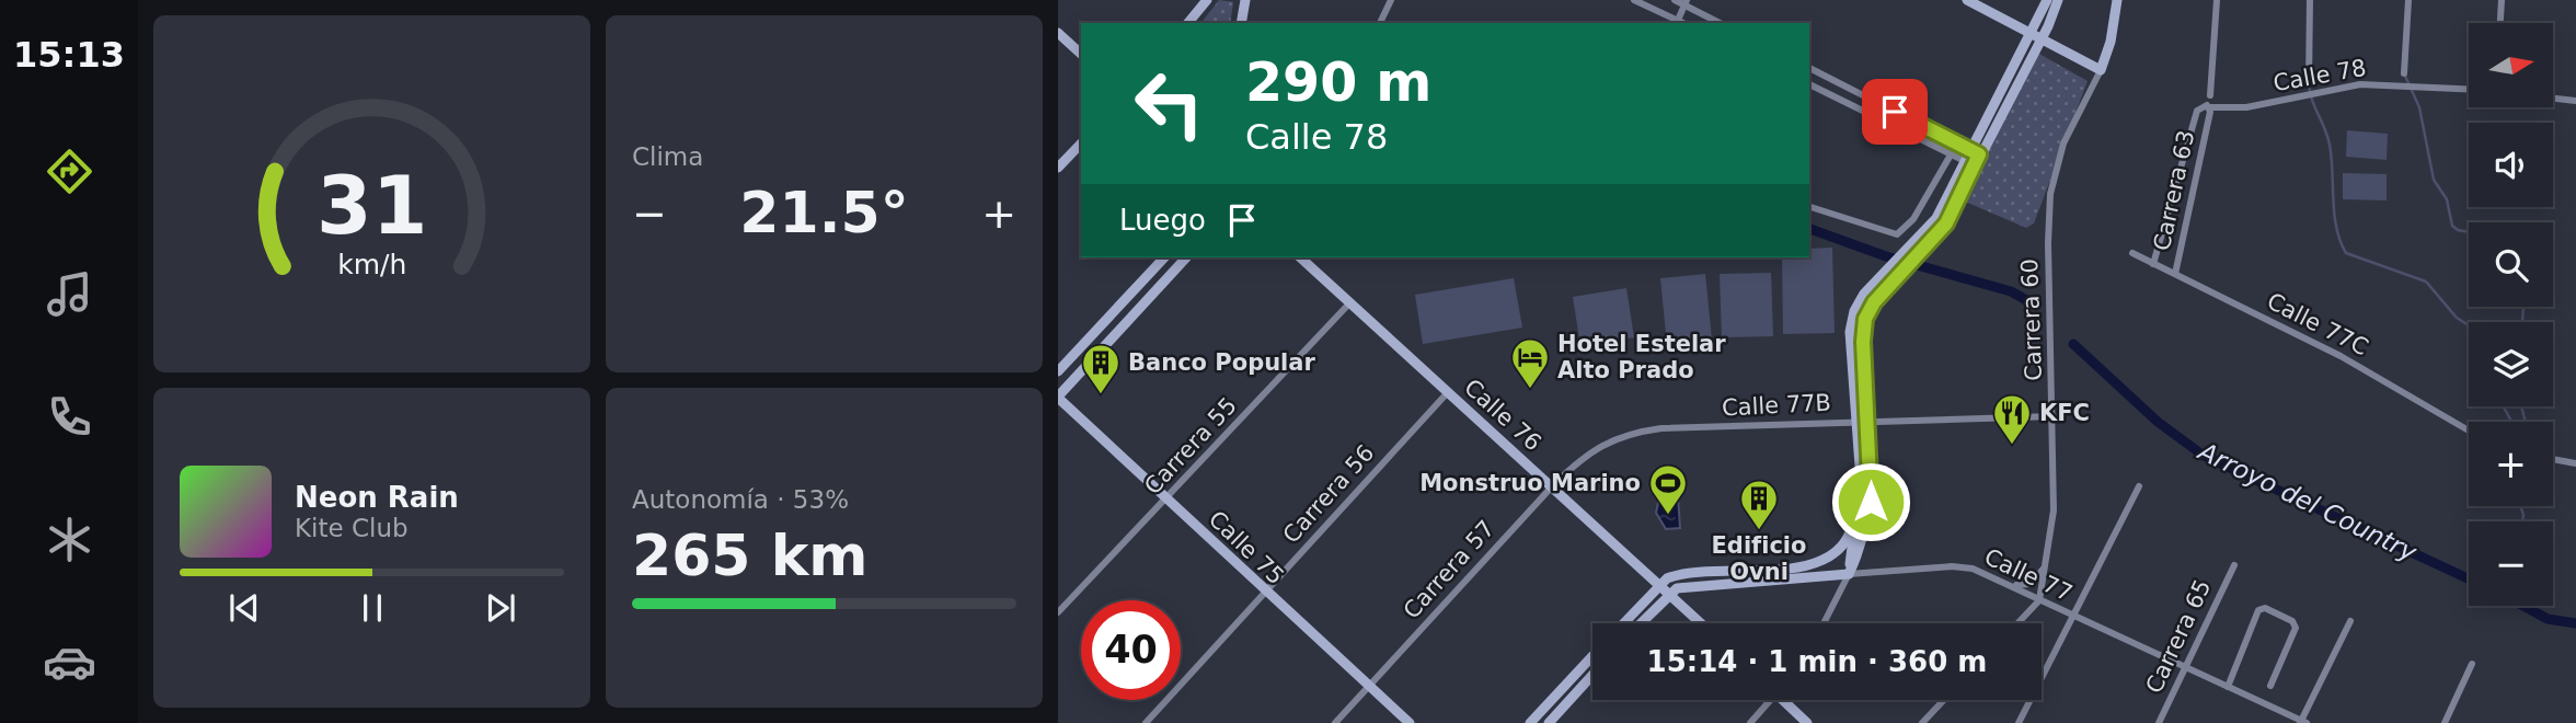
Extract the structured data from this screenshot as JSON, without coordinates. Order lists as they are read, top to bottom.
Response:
{
  "streets": {
    "street": [
      "Calle 78",
      "Carrera 63",
      "Carrera 60",
      "Calle 77C",
      "Calle 77B",
      "Calle 76",
      "Carrera 55",
      "Carrera 56",
      "Calle 75",
      "Carrera 57",
      "Calle 77",
      "Carrera 65"
    ]
  },
  "crossings": [
    ["Calle 78", "Carrera 63"],
    ["Carrera 63", "Calle 77C"],
    ["Carrera 60", "Calle 77B"],
    ["Carrera 60", "Calle 77"],
    ["Calle 77B", "Carrera 57"],
    ["Calle 76", "Carrera 55"],
    ["Calle 76", "Carrera 56"],
    ["Calle 76", "Carrera 57"],
    ["Calle 76", "Calle 77"],
    ["Carrera 55", "Calle 75"],
    ["Carrera 56", "Calle 75"],
    ["Calle 75", "Carrera 57"],
    ["Calle 77", "Carrera 65"]
  ],
  "water": ["Arroyo del Country"],
  "places": {
    "hotel": ["Hotel Estelar Alto Prado"],
    "building": ["Banco Popular", "Edificio Ovni"],
    "restaurant": ["KFC"],
    "sports": ["Monstruo Marino"]
  },
  "north": "right",
  "page": {
    "tabs": "15:13",
    "tile": [
      "Clima",
      ["Autonomía · 53%", "265 km"]
    ],
    "map_buttons": ["+", "−"],
    "turn": ["290 m", "Calle 78"],
    "heat": ["−", "21.5°", "+"],
    "then": "Luego",
    "song": ["Neon Rain", "Kite Club"],
    "limit": "40",
    "trip": "15:14 · 1 min · 360 m",
    "gauge": ["31", "km/h"]
  }
}
